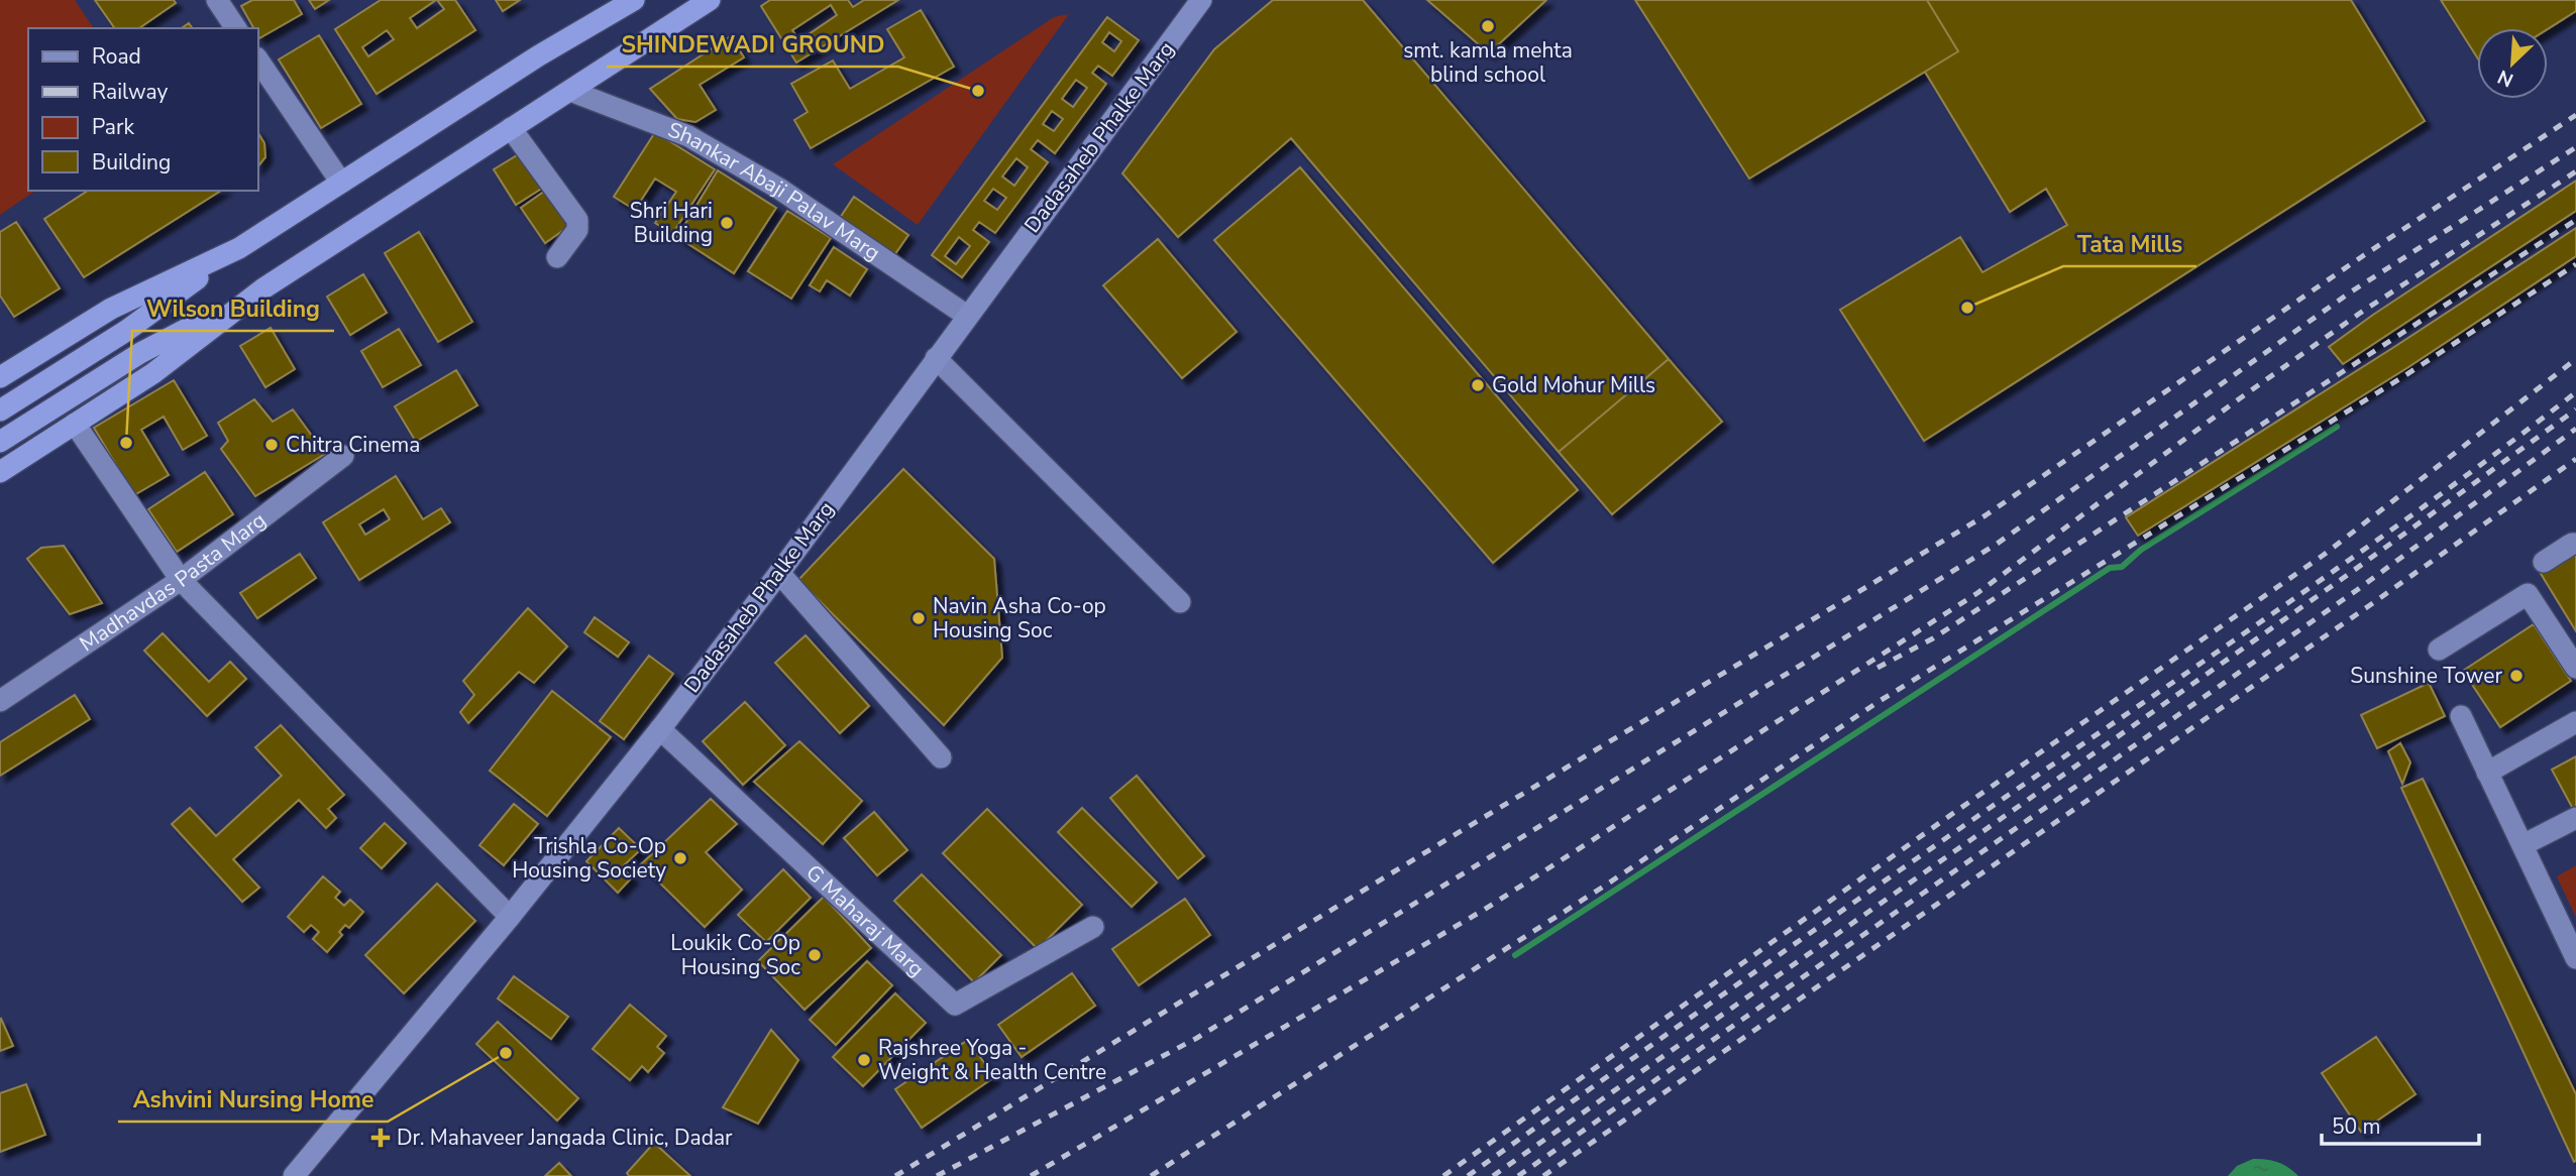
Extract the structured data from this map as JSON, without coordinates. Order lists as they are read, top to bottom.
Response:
{
  "streets": {
    "street": [
      "Dadasaheb Phalke Marg",
      "Shankar Abaji Palav Marg",
      "Madhavdas Pasta Marg",
      "G Maharaj Marg"
    ]
  },
  "crossings": [
    ["Dadasaheb Phalke Marg", "Shankar Abaji Palav Marg"],
    ["Dadasaheb Phalke Marg", "G Maharaj Marg"]
  ],
  "places": {
    "other": [
      "smt. kamla mehta blind school",
      "SHINDEWADI GROUND",
      "Shri Hari Building",
      "Tata Mills",
      "Gold Mohur Mills",
      "Wilson Building",
      "Chitra Cinema",
      "Navin Asha Co-op Housing Soc",
      "Sunshine Tower",
      "Trishla Co-Op Housing Society",
      "Loukik Co-Op Housing Soc",
      "Ashvini Nursing Home",
      "Rajshree Yoga - Weight & Health Centre"
    ],
    "health": ["Dr. Mahaveer Jangada Clinic, Dadar"]
  },
  "legend": [
    "Road",
    "Railway",
    "Park",
    "Building"
  ],
  "scale_bar": "50 m",
  "north": "bottom left"
}
